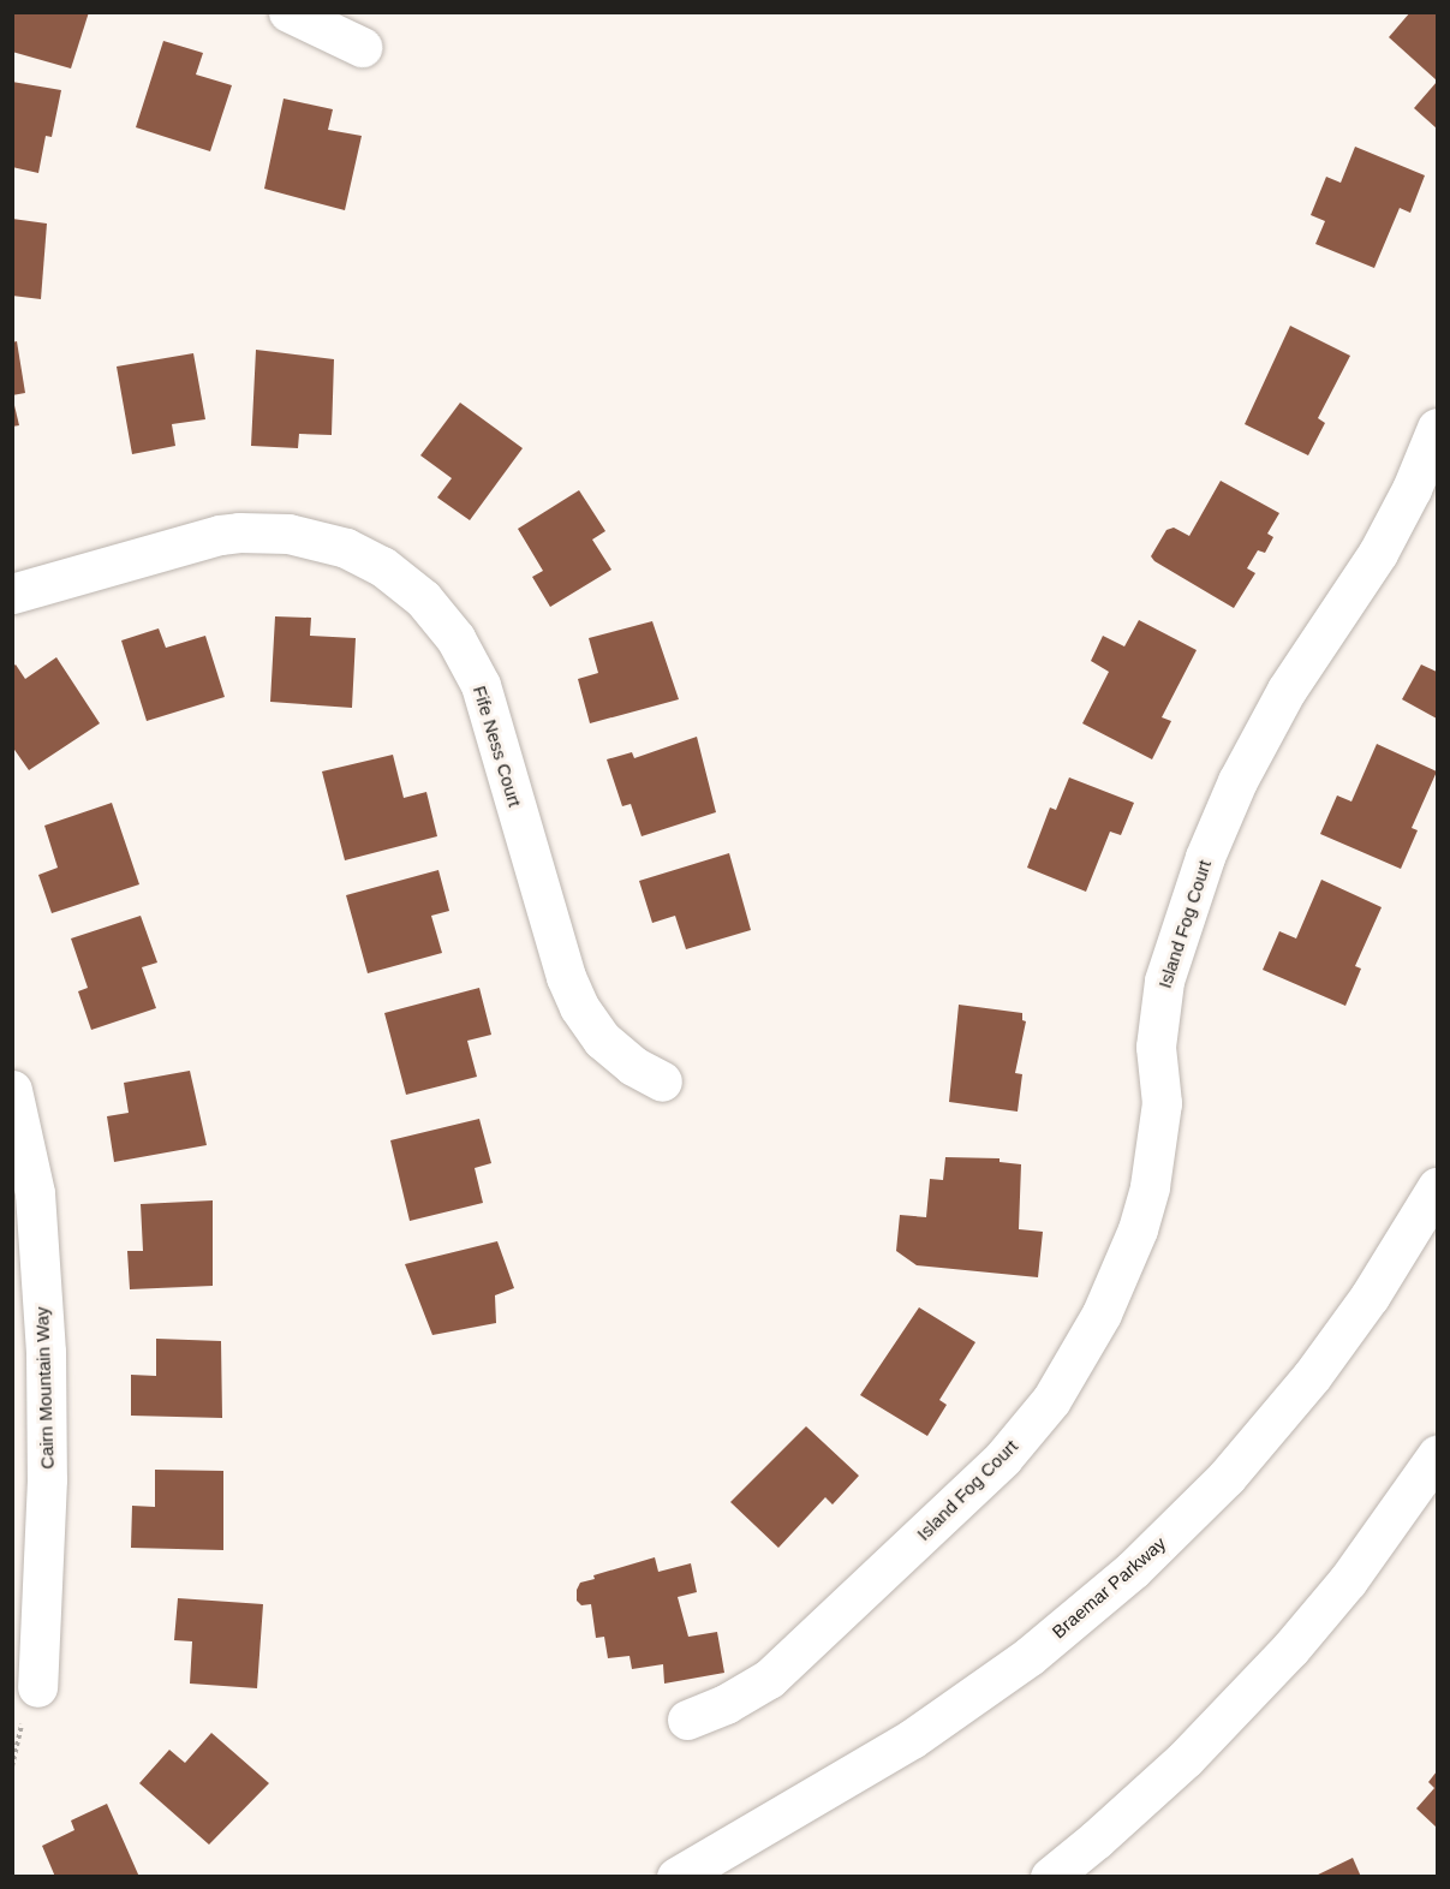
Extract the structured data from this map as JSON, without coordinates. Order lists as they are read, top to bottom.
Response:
{
  "streets": {
    "street": [
      "Fife Ness Court",
      "Island Fog Court",
      "Cairn Mountain Way",
      "Braemar Parkway"
    ]
  }
}
